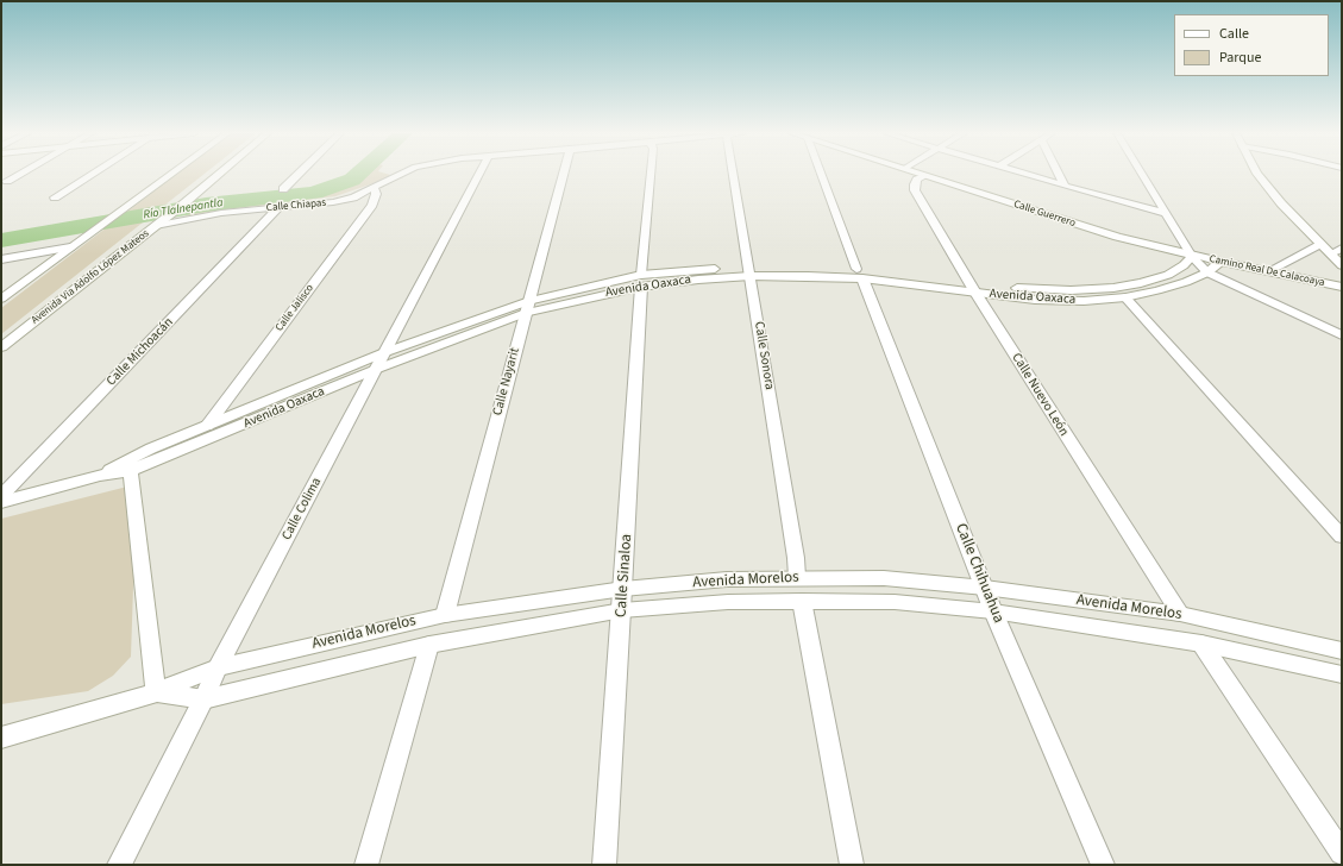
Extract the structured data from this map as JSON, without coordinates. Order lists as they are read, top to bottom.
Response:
{
  "streets": {
    "street": [
      "Calle Chiapas",
      "Calle Guerrero",
      "Camino Real De Calacoaya",
      "Avenida Via Adolfo López Mateos",
      "Avenida Oaxaca",
      "Calle Jalisco",
      "Calle Michoacán",
      "Calle Sonora",
      "Calle Nayarit",
      "Calle Nuevo León",
      "Calle Colima",
      "Calle Chihuahua",
      "Calle Sinaloa",
      "Avenida Morelos"
    ]
  },
  "crossings": [
    ["Calle Chiapas", "Avenida Via Adolfo López Mateos"],
    ["Calle Chiapas", "Calle Jalisco"],
    ["Calle Chiapas", "Calle Michoacán"],
    ["Calle Guerrero", "Camino Real De Calacoaya"],
    ["Calle Guerrero", "Avenida Oaxaca"],
    ["Calle Guerrero", "Calle Nuevo León"],
    ["Camino Real De Calacoaya", "Avenida Oaxaca"],
    ["Avenida Oaxaca", "Calle Jalisco"],
    ["Avenida Oaxaca", "Calle Sonora"],
    ["Avenida Oaxaca", "Calle Nayarit"],
    ["Avenida Oaxaca", "Calle Nuevo León"],
    ["Avenida Oaxaca", "Calle Colima"],
    ["Avenida Oaxaca", "Calle Chihuahua"],
    ["Avenida Oaxaca", "Calle Sinaloa"],
    ["Calle Sonora", "Avenida Morelos"],
    ["Calle Nayarit", "Avenida Morelos"],
    ["Calle Nuevo León", "Avenida Morelos"],
    ["Calle Colima", "Avenida Morelos"],
    ["Calle Chihuahua", "Avenida Morelos"],
    ["Calle Sinaloa", "Avenida Morelos"]
  ],
  "water": ["Río Tlalnepantla"],
  "legend": ["Calle", "Parque"]
}
